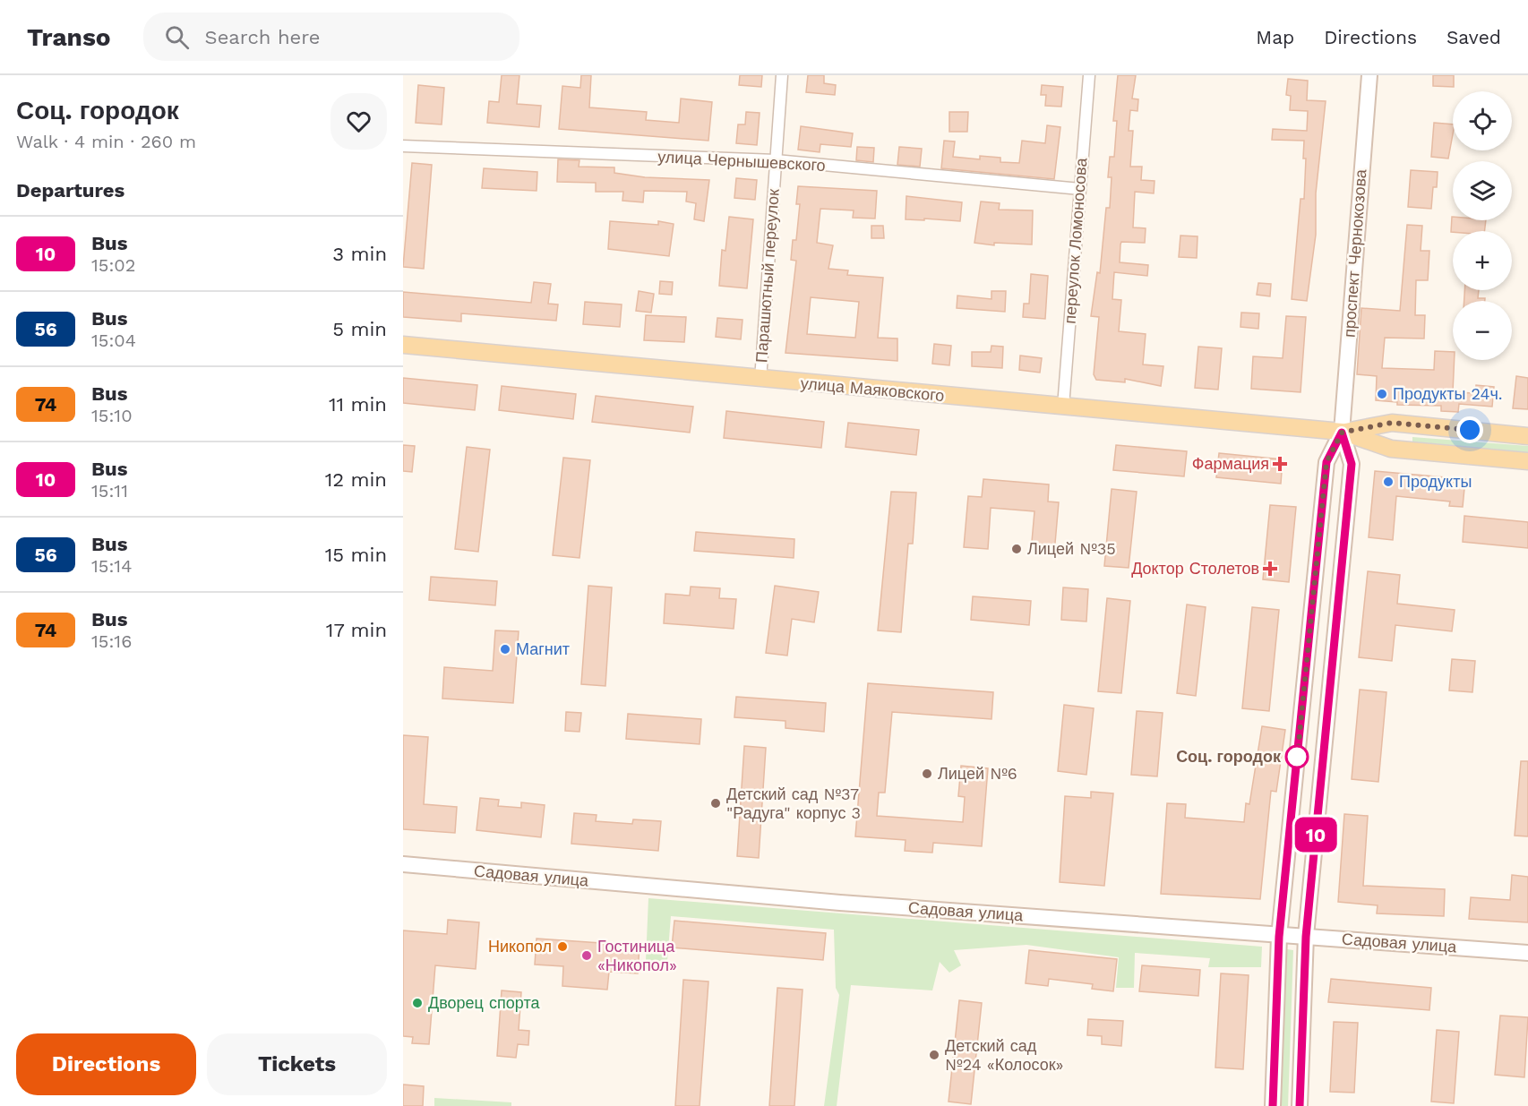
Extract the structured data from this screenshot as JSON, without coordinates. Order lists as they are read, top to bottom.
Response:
{
  "streets": {
    "main road": ["улица Маяковского"],
    "street": [
      "улица Чернышевского",
      "переулок Ломоносова",
      "проспект Чернокозова",
      "Парашютный переулок",
      "Садовая улица"
    ]
  },
  "crossings": [
    ["улица Чернышевского", "переулок Ломоносова"],
    ["улица Чернышевского", "Парашютный переулок"],
    ["переулок Ломоносова", "улица Маяковского"],
    ["проспект Чернокозова", "улица Маяковского"],
    ["проспект Чернокозова", "Садовая улица"],
    ["Парашютный переулок", "улица Маяковского"]
  ],
  "places": {
    "other": [
      "Продукты 24ч.",
      "Продукты",
      "Лицей №35",
      "Магнит",
      "Соц. городок",
      "Лицей №6",
      "Детский сад №37 \"Радуга\" корпус 3",
      "Никопол",
      "Гостиница «Никопол»",
      "Дворец спорта",
      "Детский сад №24 «Колосок»"
    ],
    "health": ["Фармация", "Доктор Столетов"]
  },
  "lines": ["bus line 10"],
  "page": {
    "header": "Transo",
    "search": "Search here",
    "nav": ["Map", "Directions", "Saved"],
    "heading": [
      ["Соц. городок", "Walk · 4 min · 260 m"],
      "Departures"
    ],
    "on_map": "10",
    "map_buttons": ["+", "−"],
    "list": [
      {
        "mark": "10",
        "name": "Bus",
        "note": "15:02",
        "value": "3 min"
      },
      {
        "mark": "56",
        "name": "Bus",
        "note": "15:04",
        "value": "5 min"
      },
      {
        "mark": "74",
        "name": "Bus",
        "note": "15:10",
        "value": "11 min"
      },
      {
        "mark": "10",
        "name": "Bus",
        "note": "15:11",
        "value": "12 min"
      },
      {
        "mark": "56",
        "name": "Bus",
        "note": "15:14",
        "value": "15 min"
      },
      {
        "mark": "74",
        "name": "Bus",
        "note": "15:16",
        "value": "17 min"
      }
    ],
    "buttons": ["Directions", "Tickets"]
  }
}
